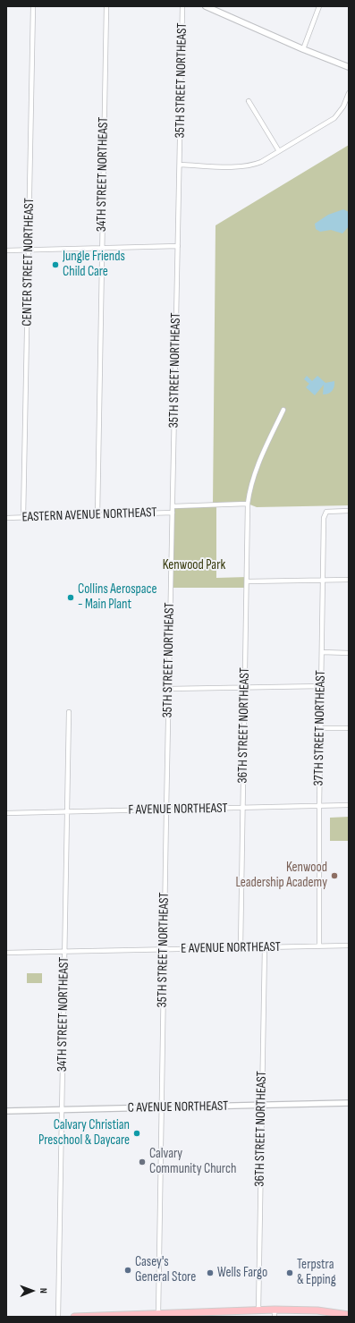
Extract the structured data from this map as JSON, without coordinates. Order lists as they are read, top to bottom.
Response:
{
  "streets": {
    "street": [
      "35TH STREET NORTHEAST",
      "34TH STREET NORTHEAST",
      "CENTER STREET NORTHEAST",
      "EASTERN AVENUE NORTHEAST",
      "36TH STREET NORTHEAST",
      "37TH STREET NORTHEAST",
      "F AVENUE NORTHEAST",
      "E AVENUE NORTHEAST",
      "C AVENUE NORTHEAST"
    ]
  },
  "crossings": [
    ["35TH STREET NORTHEAST", "EASTERN AVENUE NORTHEAST"],
    ["35TH STREET NORTHEAST", "F AVENUE NORTHEAST"],
    ["35TH STREET NORTHEAST", "E AVENUE NORTHEAST"],
    ["35TH STREET NORTHEAST", "C AVENUE NORTHEAST"],
    ["34TH STREET NORTHEAST", "EASTERN AVENUE NORTHEAST"],
    ["34TH STREET NORTHEAST", "F AVENUE NORTHEAST"],
    ["34TH STREET NORTHEAST", "E AVENUE NORTHEAST"],
    ["34TH STREET NORTHEAST", "C AVENUE NORTHEAST"],
    ["CENTER STREET NORTHEAST", "EASTERN AVENUE NORTHEAST"],
    ["EASTERN AVENUE NORTHEAST", "36TH STREET NORTHEAST"],
    ["36TH STREET NORTHEAST", "F AVENUE NORTHEAST"],
    ["36TH STREET NORTHEAST", "E AVENUE NORTHEAST"],
    ["36TH STREET NORTHEAST", "C AVENUE NORTHEAST"],
    ["37TH STREET NORTHEAST", "F AVENUE NORTHEAST"],
    ["37TH STREET NORTHEAST", "E AVENUE NORTHEAST"]
  ],
  "parks": ["Kenwood Park"],
  "places": [
    "Jungle Friends Child Care",
    "Collins Aerospace - Main Plant",
    "Kenwood Leadership Academy",
    "Calvary Christian Preschool & Daycare",
    "Calvary Community Church",
    "Casey's General Store",
    "Wells Fargo",
    "Terpstra & Epping"
  ],
  "north": "right"
}
